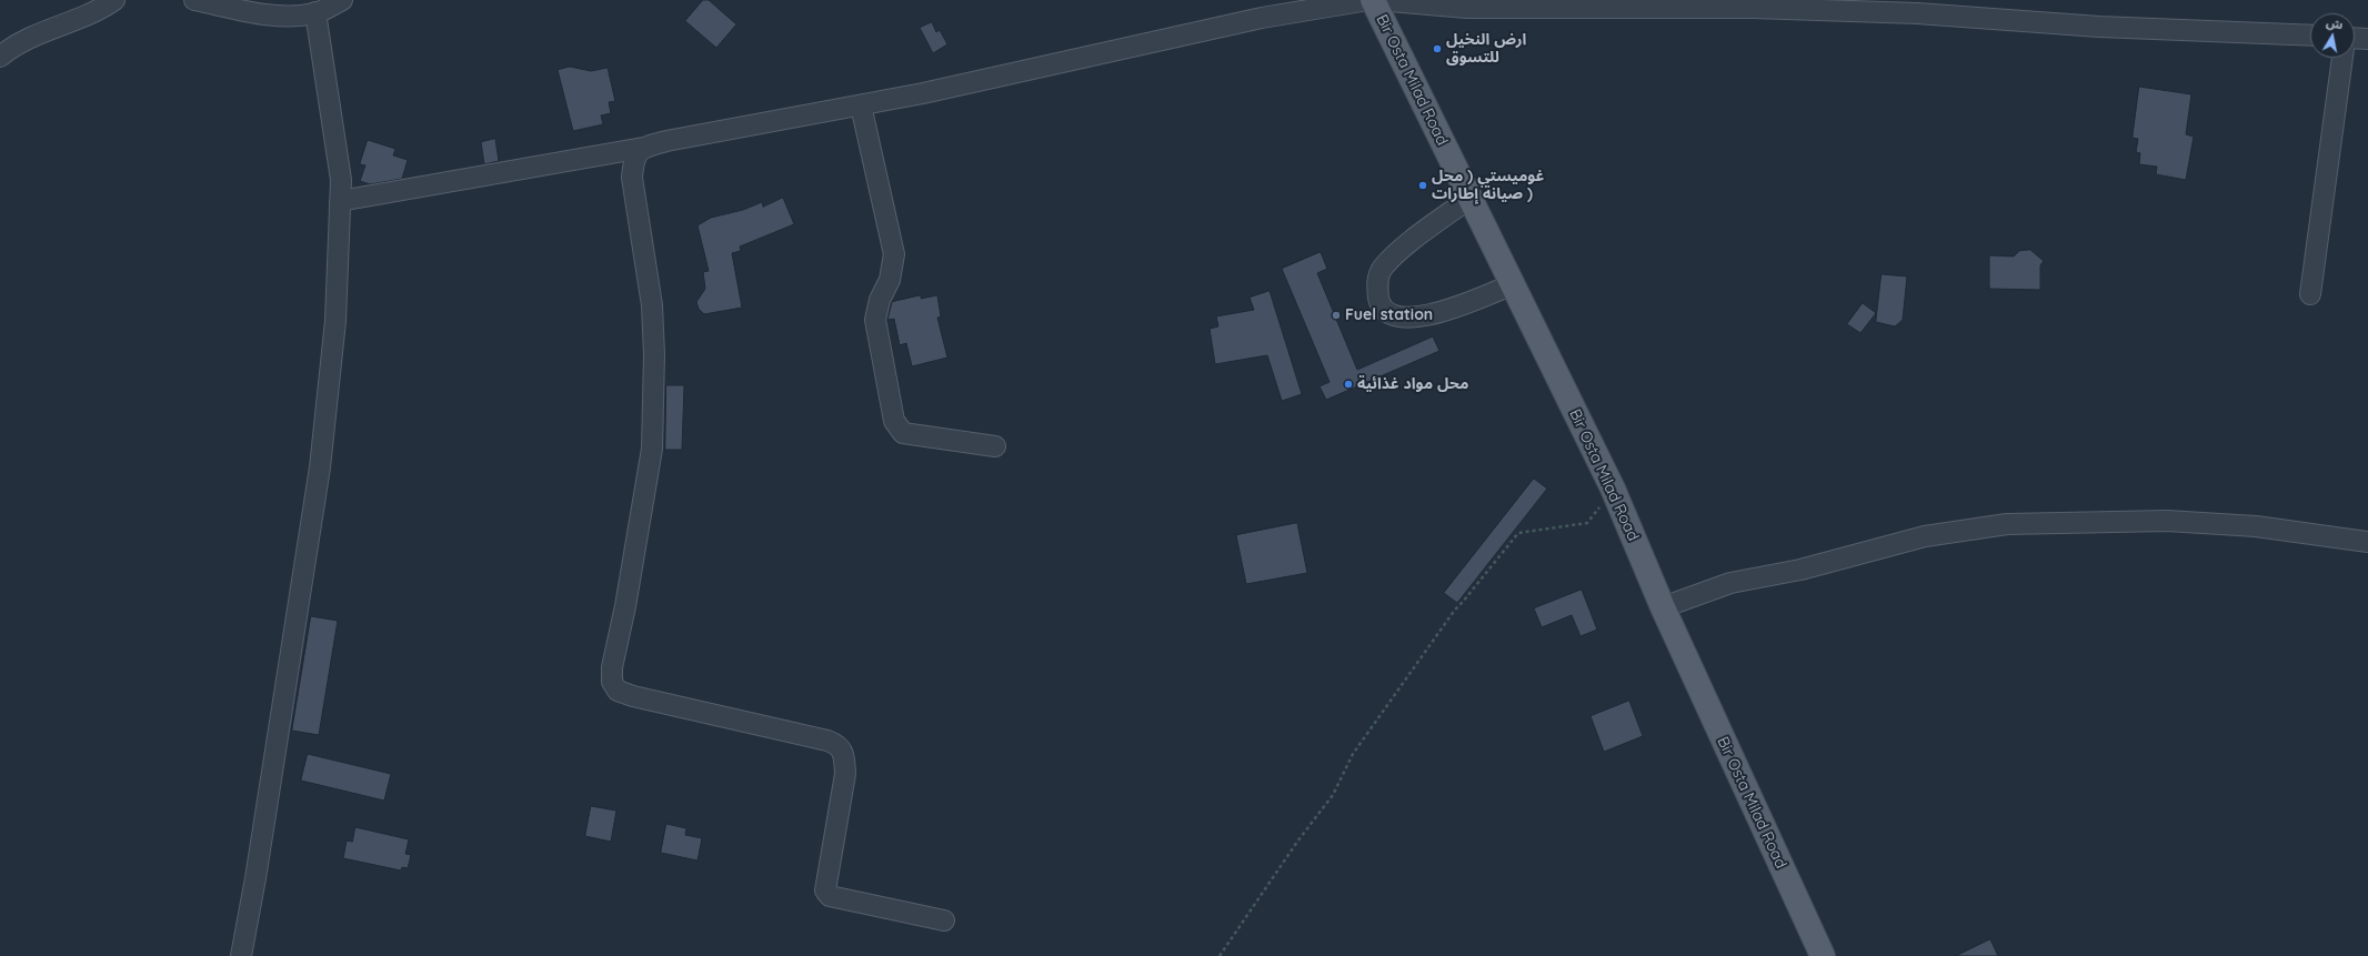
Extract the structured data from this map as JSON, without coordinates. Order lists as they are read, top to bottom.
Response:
{
  "streets": {
    "main road": ["Bir Osta Milad Road"]
  },
  "places": [
    "ارض النخيل للتسوق",
    "غوميستي ( محل صيانة إطارات )",
    "Fuel station",
    "محل مواد غذائية"
  ],
  "north": "top"
}
